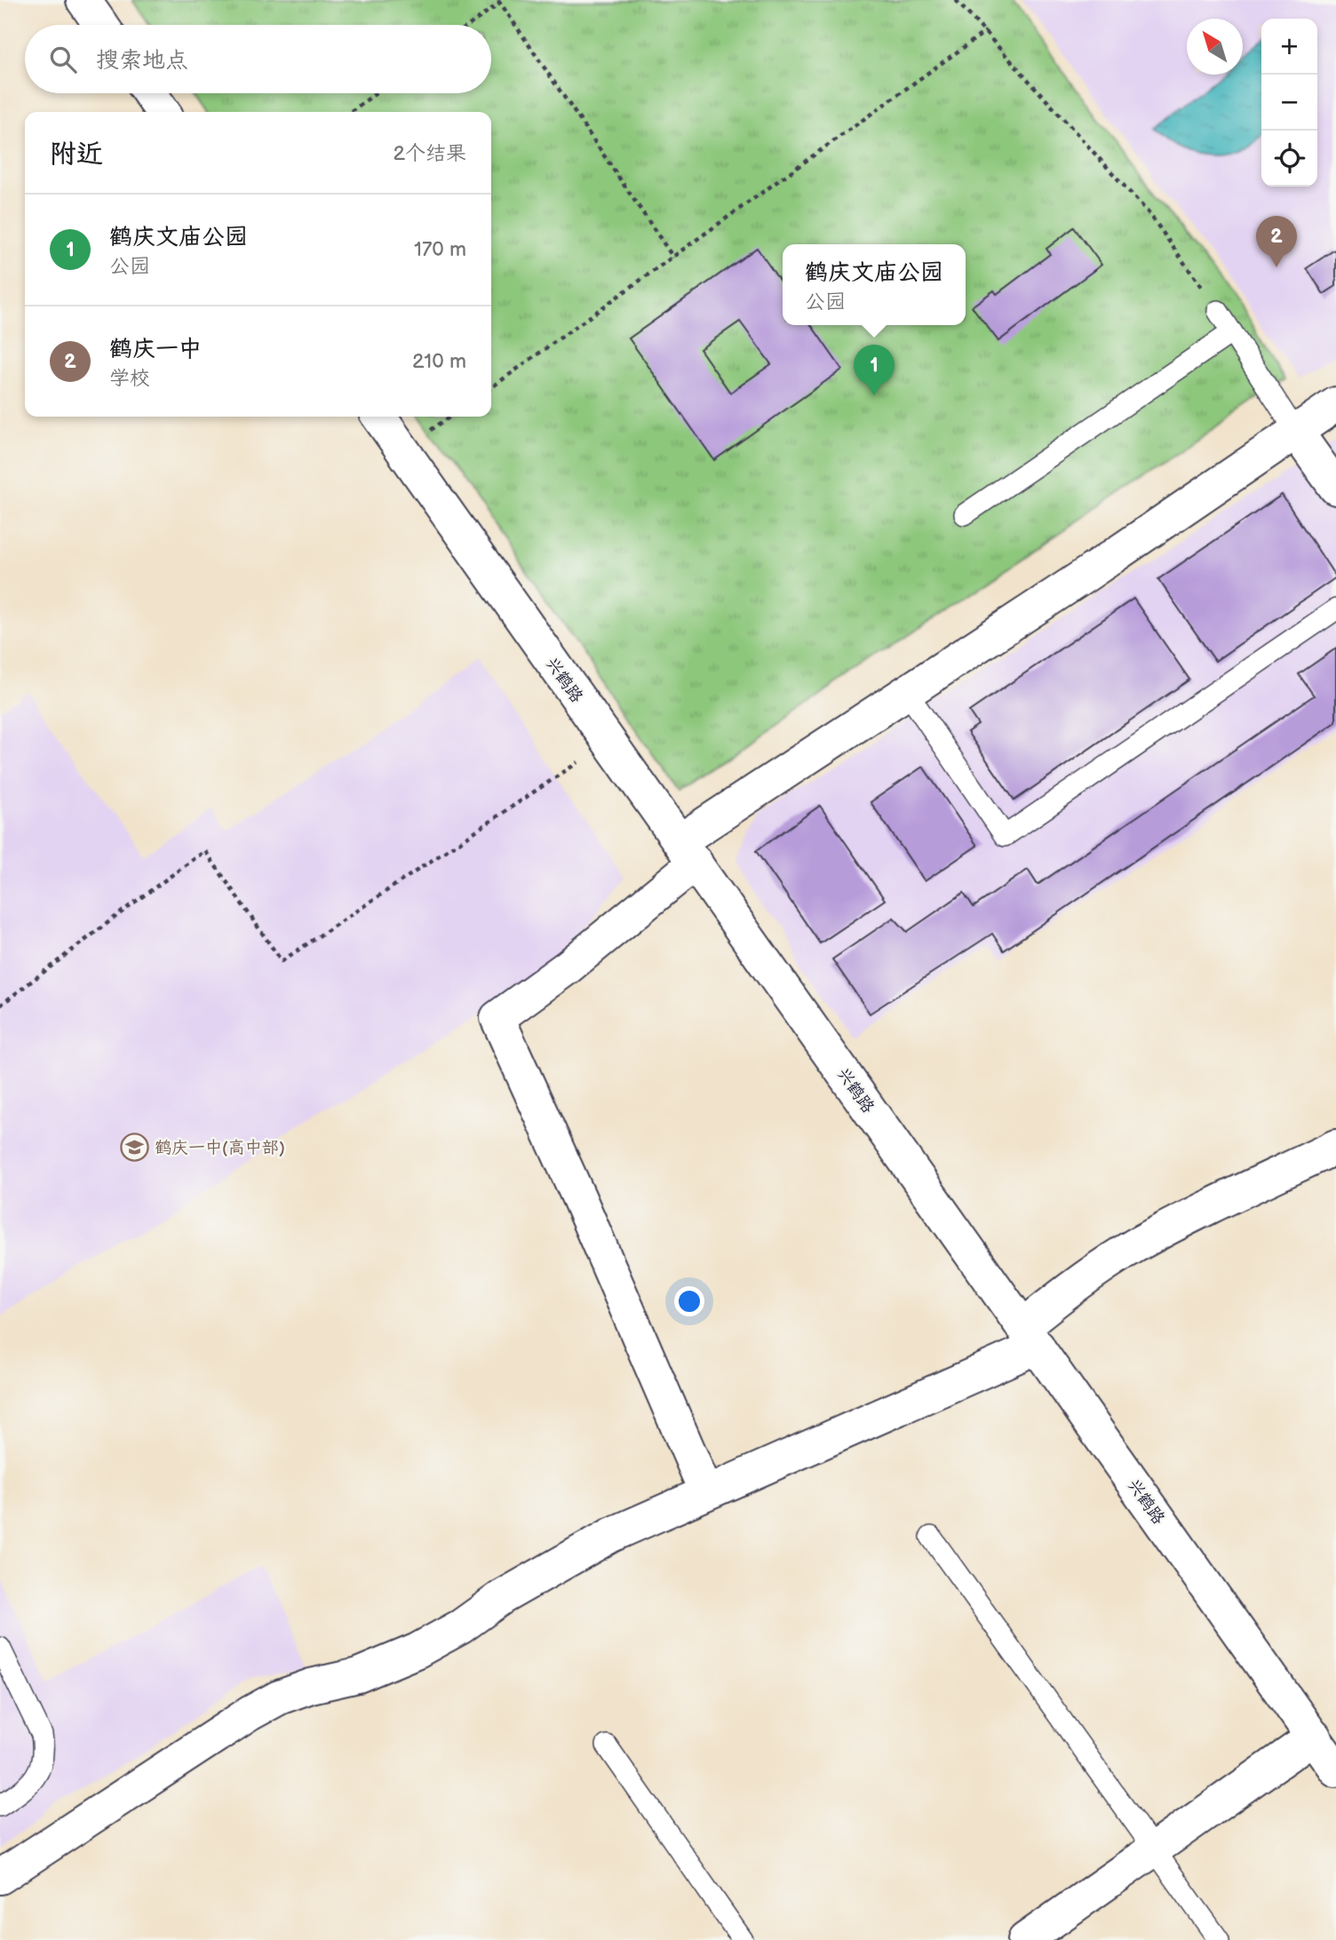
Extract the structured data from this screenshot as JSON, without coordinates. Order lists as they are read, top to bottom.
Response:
{
  "streets": {
    "street": ["兴鹤路"]
  },
  "places": {
    "school or university": ["鹤庆一中(高中部)"]
  },
  "north": "top left",
  "page": {
    "map_buttons": ["+", "−"],
    "search": "搜索地点",
    "heading": ["附近", "2个结果"],
    "list": [
      {
        "mark": "1",
        "name": "鹤庆文庙公园",
        "note": "公园",
        "value": "170 m"
      },
      {
        "mark": "2",
        "name": "鹤庆一中",
        "note": "学校",
        "value": "210 m"
      }
    ],
    "pins": ["2", "1"],
    "popup": ["鹤庆文庙公园", "公园"]
  }
}
